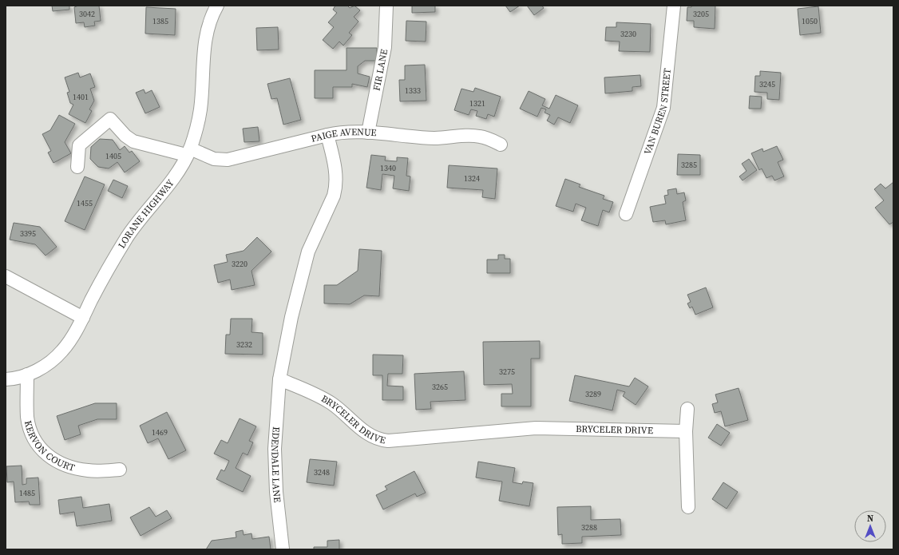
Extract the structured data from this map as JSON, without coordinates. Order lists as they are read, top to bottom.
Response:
{
  "streets": {
    "street": [
      "FIR LANE",
      "VAN BUREN STREET",
      "PAIGE AVENUE",
      "LORANE HIGHWAY",
      "BRYCELER DRIVE",
      "KERVON COURT",
      "EDENDALE LANE"
    ]
  },
  "crossings": [
    ["FIR LANE", "PAIGE AVENUE"],
    ["PAIGE AVENUE", "LORANE HIGHWAY"],
    ["LORANE HIGHWAY", "KERVON COURT"],
    ["BRYCELER DRIVE", "EDENDALE LANE"]
  ],
  "house_numbers": [
    "3042",
    "3205",
    "1385",
    "1050",
    "3230",
    "3245",
    "1333",
    "1401",
    "1321",
    "1405",
    "3285",
    "1340",
    "1324",
    "1455",
    "3395",
    "3220",
    "3232",
    "3275",
    "3265",
    "3289",
    "1469",
    "3248",
    "1485",
    "3288"
  ],
  "north": "top"
}
